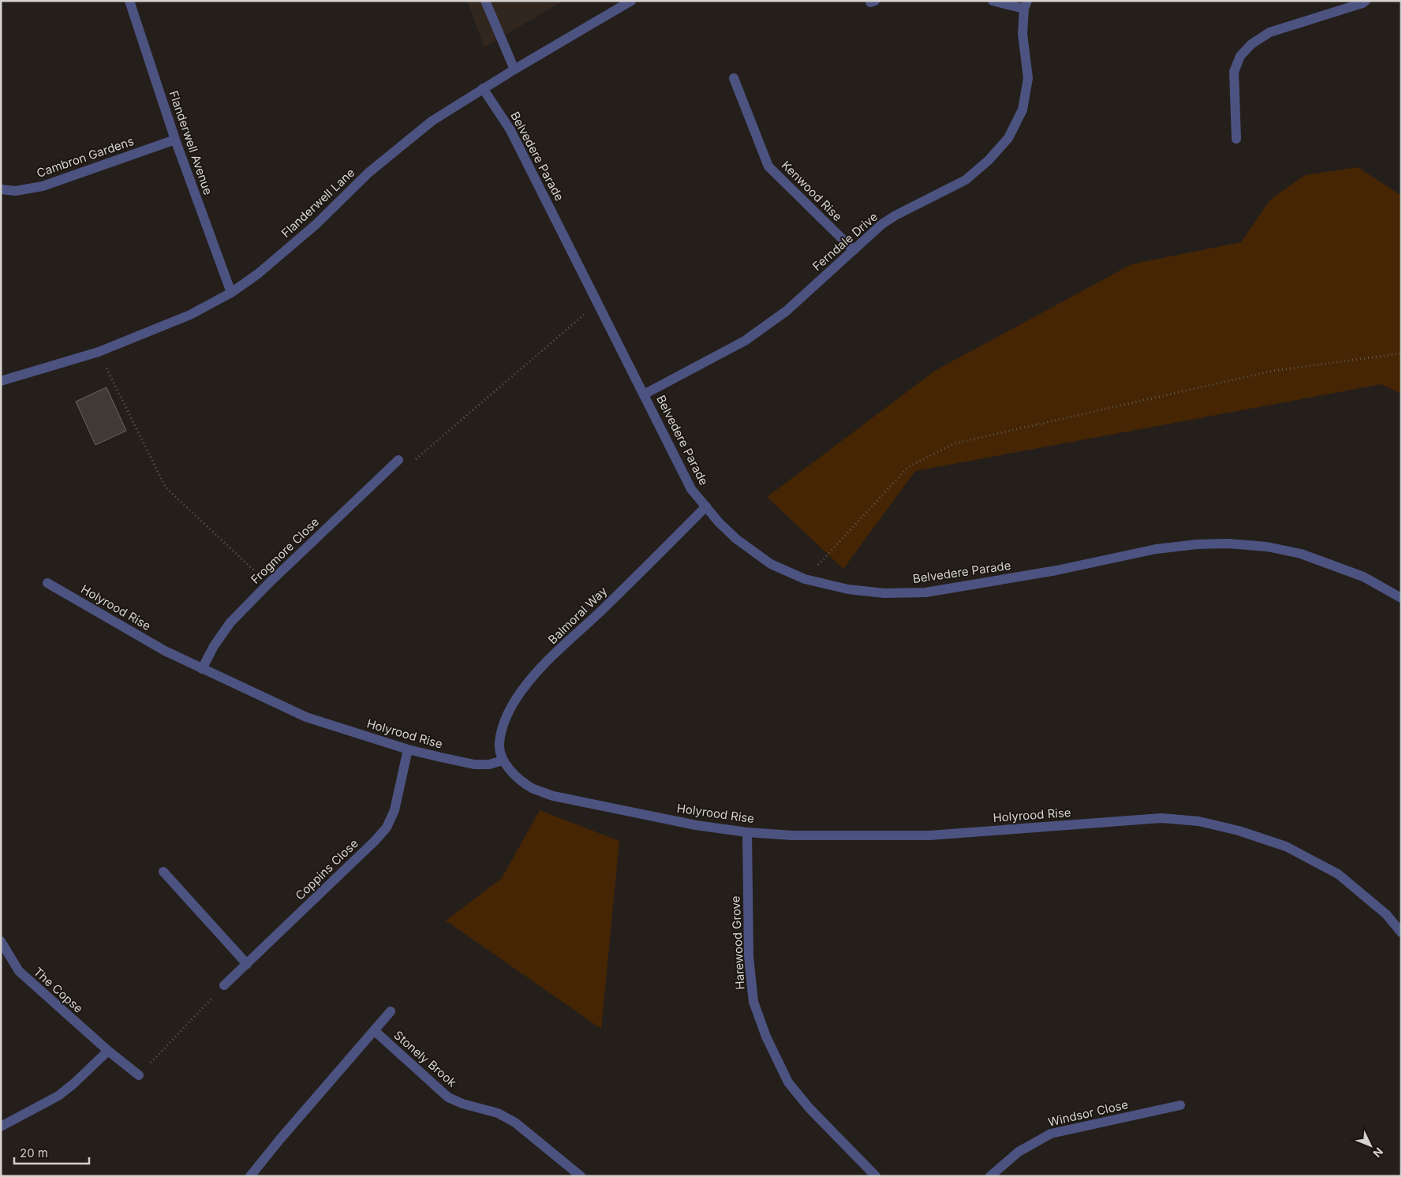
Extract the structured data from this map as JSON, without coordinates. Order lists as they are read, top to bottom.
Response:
{
  "streets": {
    "street": [
      "Flanderwell Avenue",
      "Belvedere Parade",
      "Cambron Gardens",
      "Kenwood Rise",
      "Flanderwell Lane",
      "Ferndale Drive",
      "Frogmore Close",
      "Holyrood Rise",
      "Balmoral Way",
      "Coppins Close",
      "Harewood Grove",
      "The Copse",
      "Stonely Brook",
      "Windsor Close"
    ]
  },
  "crossings": [
    ["Flanderwell Avenue", "Cambron Gardens"],
    ["Flanderwell Avenue", "Flanderwell Lane"],
    ["Belvedere Parade", "Flanderwell Lane"],
    ["Belvedere Parade", "Ferndale Drive"],
    ["Belvedere Parade", "Balmoral Way"],
    ["Kenwood Rise", "Ferndale Drive"],
    ["Frogmore Close", "Holyrood Rise"],
    ["Holyrood Rise", "Balmoral Way"],
    ["Holyrood Rise", "Coppins Close"],
    ["Holyrood Rise", "Harewood Grove"]
  ],
  "scale_bar": "20 m",
  "north": "bottom right"
}
